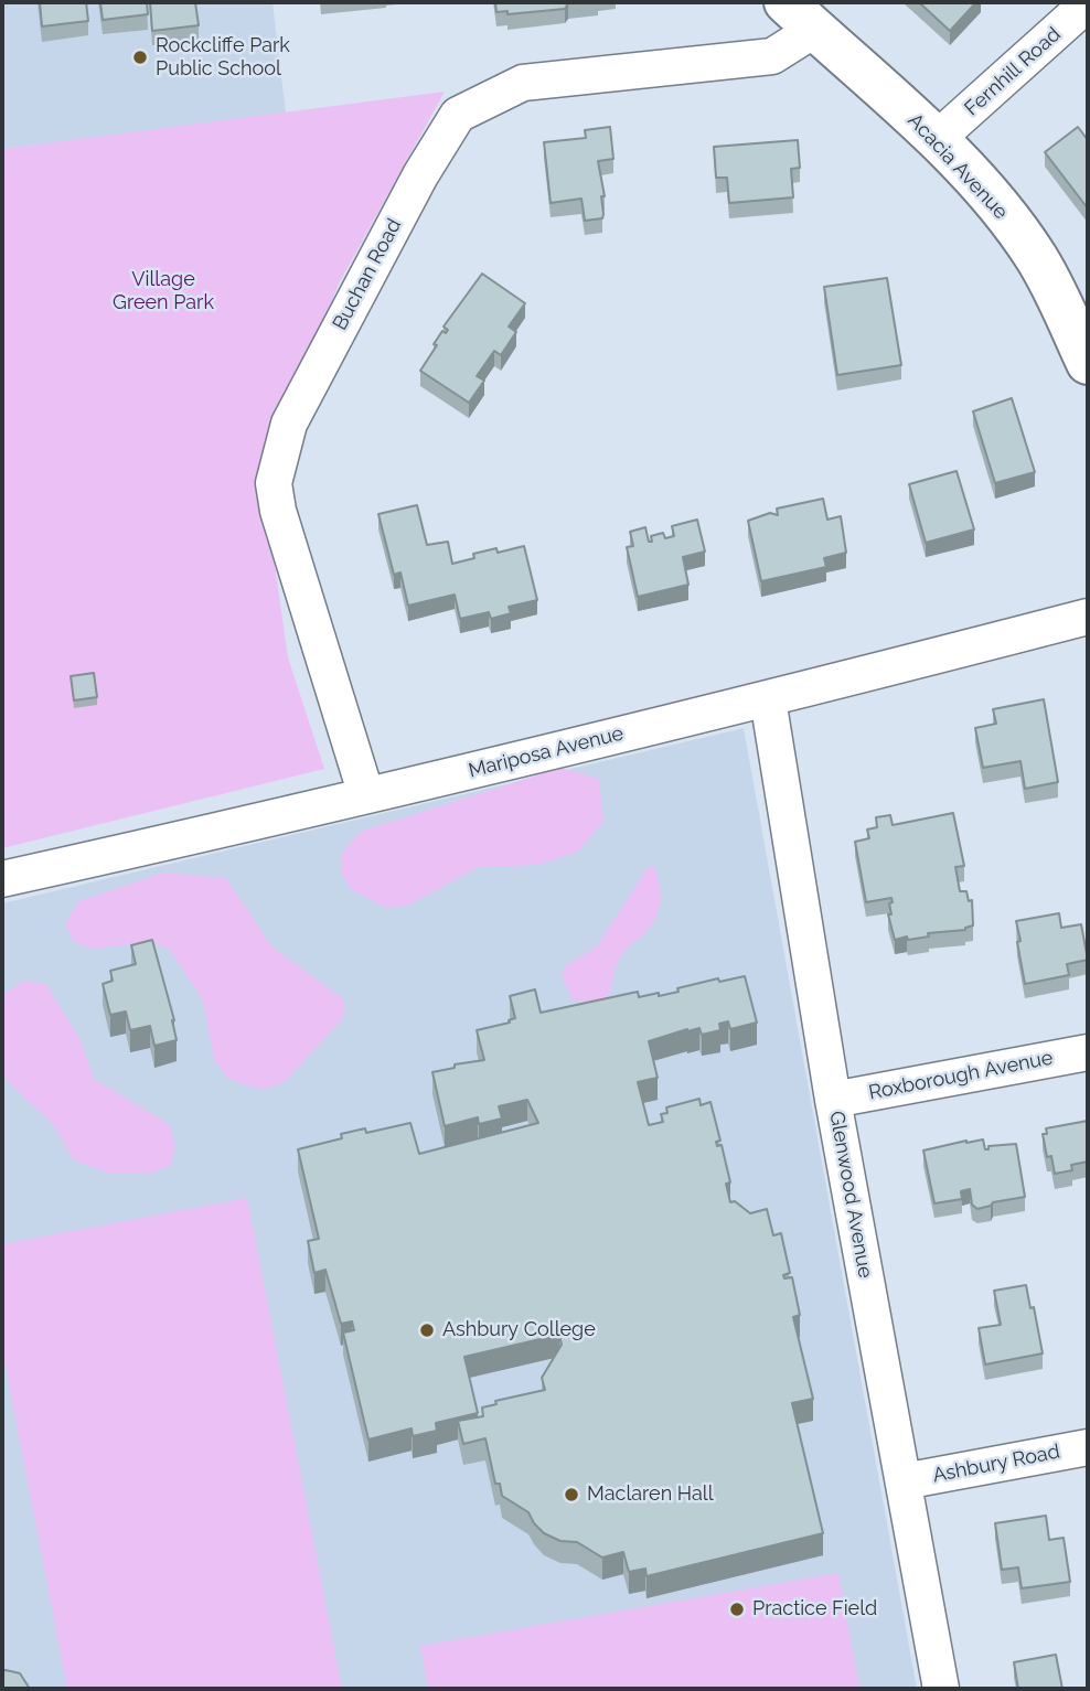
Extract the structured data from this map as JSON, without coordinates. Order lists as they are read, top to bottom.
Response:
{
  "streets": {
    "street": [
      "Fernhill Road",
      "Acacia Avenue",
      "Buchan Road",
      "Mariposa Avenue",
      "Roxborough Avenue",
      "Glenwood Avenue",
      "Ashbury Road"
    ]
  },
  "crossings": [
    ["Fernhill Road", "Acacia Avenue"],
    ["Acacia Avenue", "Buchan Road"],
    ["Buchan Road", "Mariposa Avenue"],
    ["Mariposa Avenue", "Glenwood Avenue"],
    ["Roxborough Avenue", "Glenwood Avenue"],
    ["Glenwood Avenue", "Ashbury Road"]
  ],
  "parks": ["Village Green Park"],
  "places": [
    "Rockcliffe Park Public School",
    "Ashbury College",
    "Maclaren Hall",
    "Practice Field"
  ]
}
